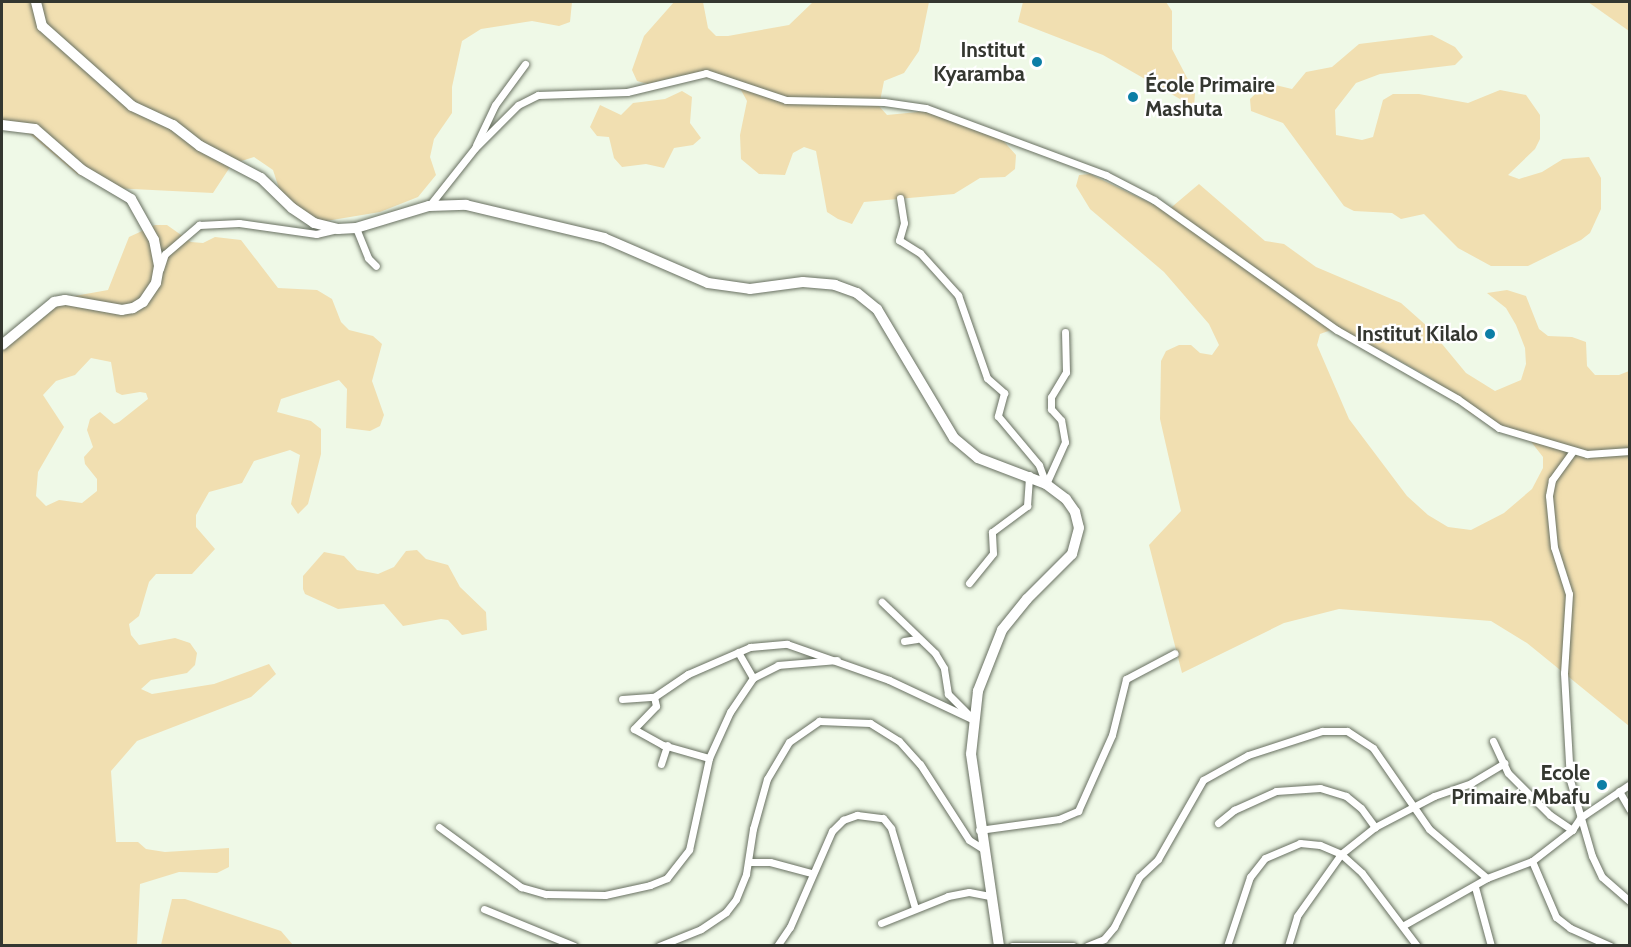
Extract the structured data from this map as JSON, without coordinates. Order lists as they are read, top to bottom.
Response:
{
  "places": [
    "Institut Kyaramba",
    "École Primaire Mashuta",
    "Institut Kilalo",
    "Ecole Primaire Mbafu"
  ]
}
